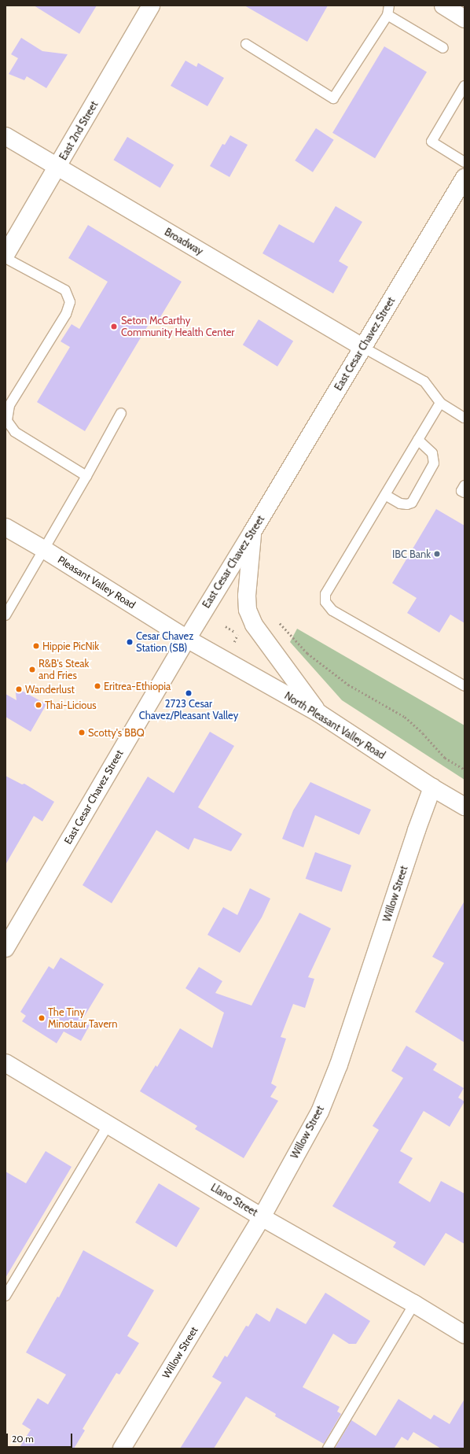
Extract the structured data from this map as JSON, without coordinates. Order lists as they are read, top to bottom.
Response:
{
  "streets": {
    "street": [
      "East 2nd Street",
      "Broadway",
      "East Cesar Chavez Street",
      "Pleasant Valley Road",
      "North Pleasant Valley Road",
      "Willow Street",
      "Llano Street"
    ]
  },
  "crossings": [
    ["East 2nd Street", "Broadway"],
    ["Broadway", "East Cesar Chavez Street"],
    ["East Cesar Chavez Street", "Pleasant Valley Road"],
    ["East Cesar Chavez Street", "North Pleasant Valley Road"],
    ["Pleasant Valley Road", "North Pleasant Valley Road"],
    ["North Pleasant Valley Road", "Willow Street"],
    ["Willow Street", "Llano Street"]
  ],
  "places": [
    "Seton McCarthy Community Health Center",
    "IBC Bank",
    "Cesar Chavez Station (SB)",
    "Hippie PicNik",
    "R&B's Steak and Fries",
    "Eritrea-Ethiopia",
    "Wanderlust",
    "2723 Cesar Chavez/Pleasant Valley",
    "Thai-Licious",
    "Scotty's BBQ",
    "The Tiny Minotaur Tavern"
  ],
  "scale_bar": "20 m"
}
